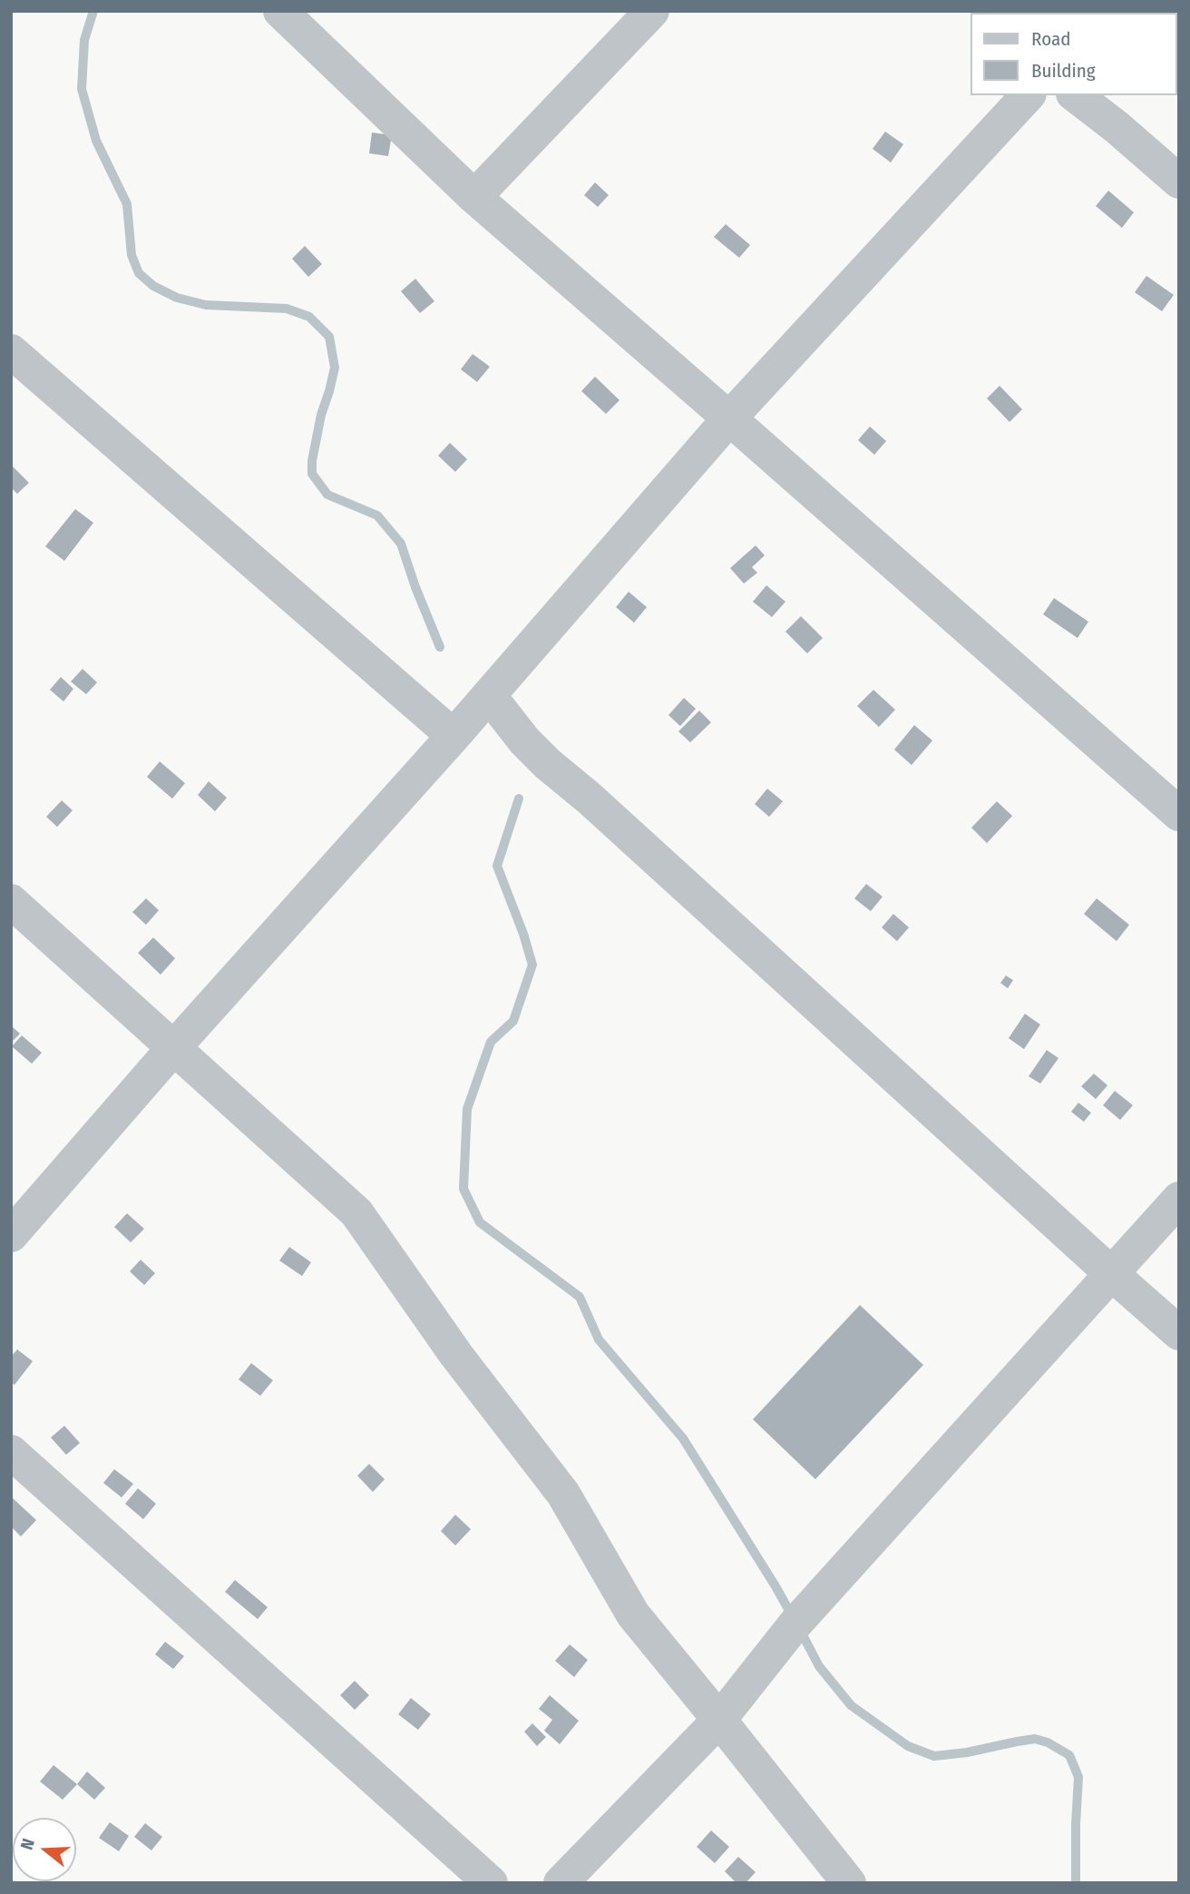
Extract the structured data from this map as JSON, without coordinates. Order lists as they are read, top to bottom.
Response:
{
  "legend": ["Road", "Building"],
  "north": "left"
}
